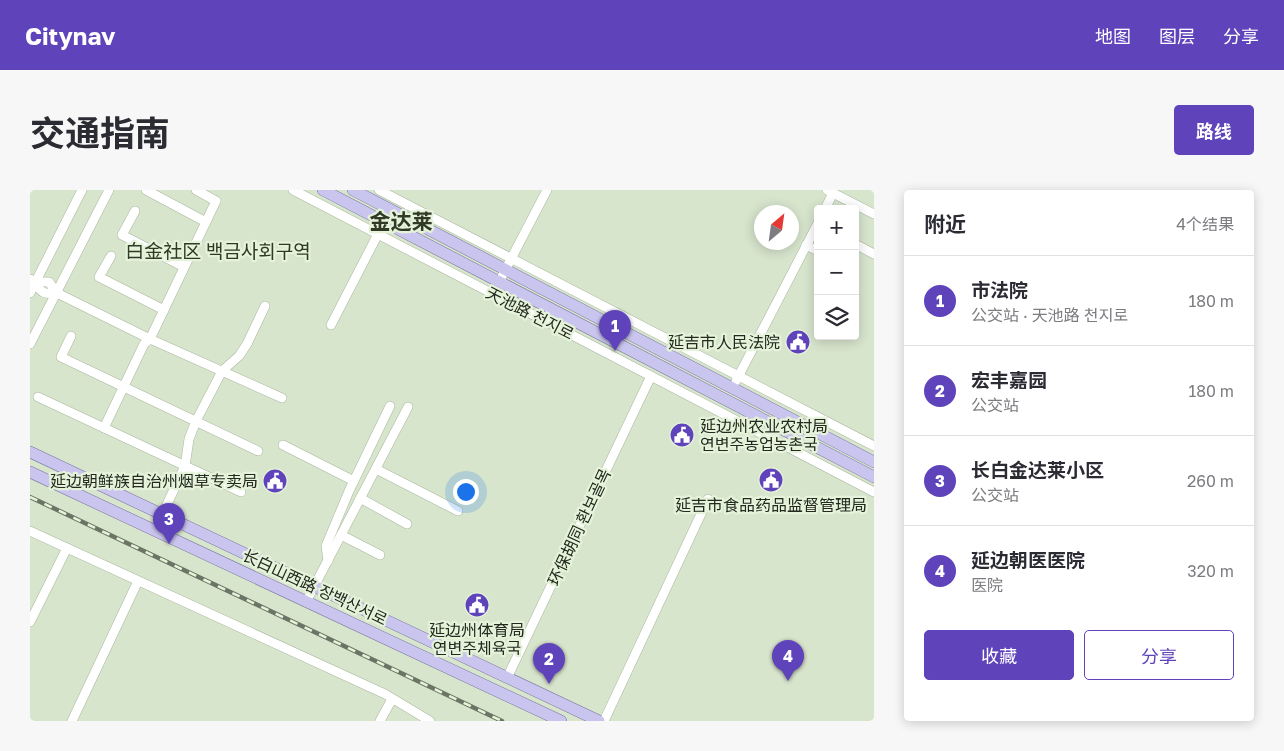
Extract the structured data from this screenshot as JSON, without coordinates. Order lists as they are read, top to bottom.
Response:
{
  "streets": {
    "main road": ["天池路 천지로", "长白山西路 장백산서로"],
    "street": ["环保胡同 환보골목"]
  },
  "crossings": [
    ["天池路 천지로", "环保胡同 환보골목"],
    ["环保胡同 환보골목", "长白山西路 장백산서로"]
  ],
  "districts": ["金达莱", "白金社区 백금사회구역"],
  "places": {
    "public building": [
      "延吉市人民法院",
      "延边州农业农村局 연변주농업농촌국",
      "延吉市食品药品监督管理局",
      "延边朝鲜族自治州烟草专卖局",
      "延边州体育局 연변주체육국"
    ]
  },
  "north": "top right",
  "page": {
    "header": "Citynav",
    "nav": ["地图", "图层", "分享"],
    "title": "交通指南",
    "buttons": [
      "路线",
      ["收藏", "分享"]
    ],
    "heading": ["附近", "4个结果"],
    "map_buttons": ["+", "−"],
    "list": [
      {
        "mark": "1",
        "name": "市法院",
        "note": "公交站 · 天池路 천지로",
        "value": "180 m"
      },
      {
        "mark": "2",
        "name": "宏丰嘉园",
        "note": "公交站",
        "value": "180 m"
      },
      {
        "mark": "3",
        "name": "长白金达莱小区",
        "note": "公交站",
        "value": "260 m"
      },
      {
        "mark": "4",
        "name": "延边朝医医院",
        "note": "医院",
        "value": "320 m"
      }
    ],
    "pins": [
      "1",
      "3",
      "4",
      "2"
    ]
  }
}
